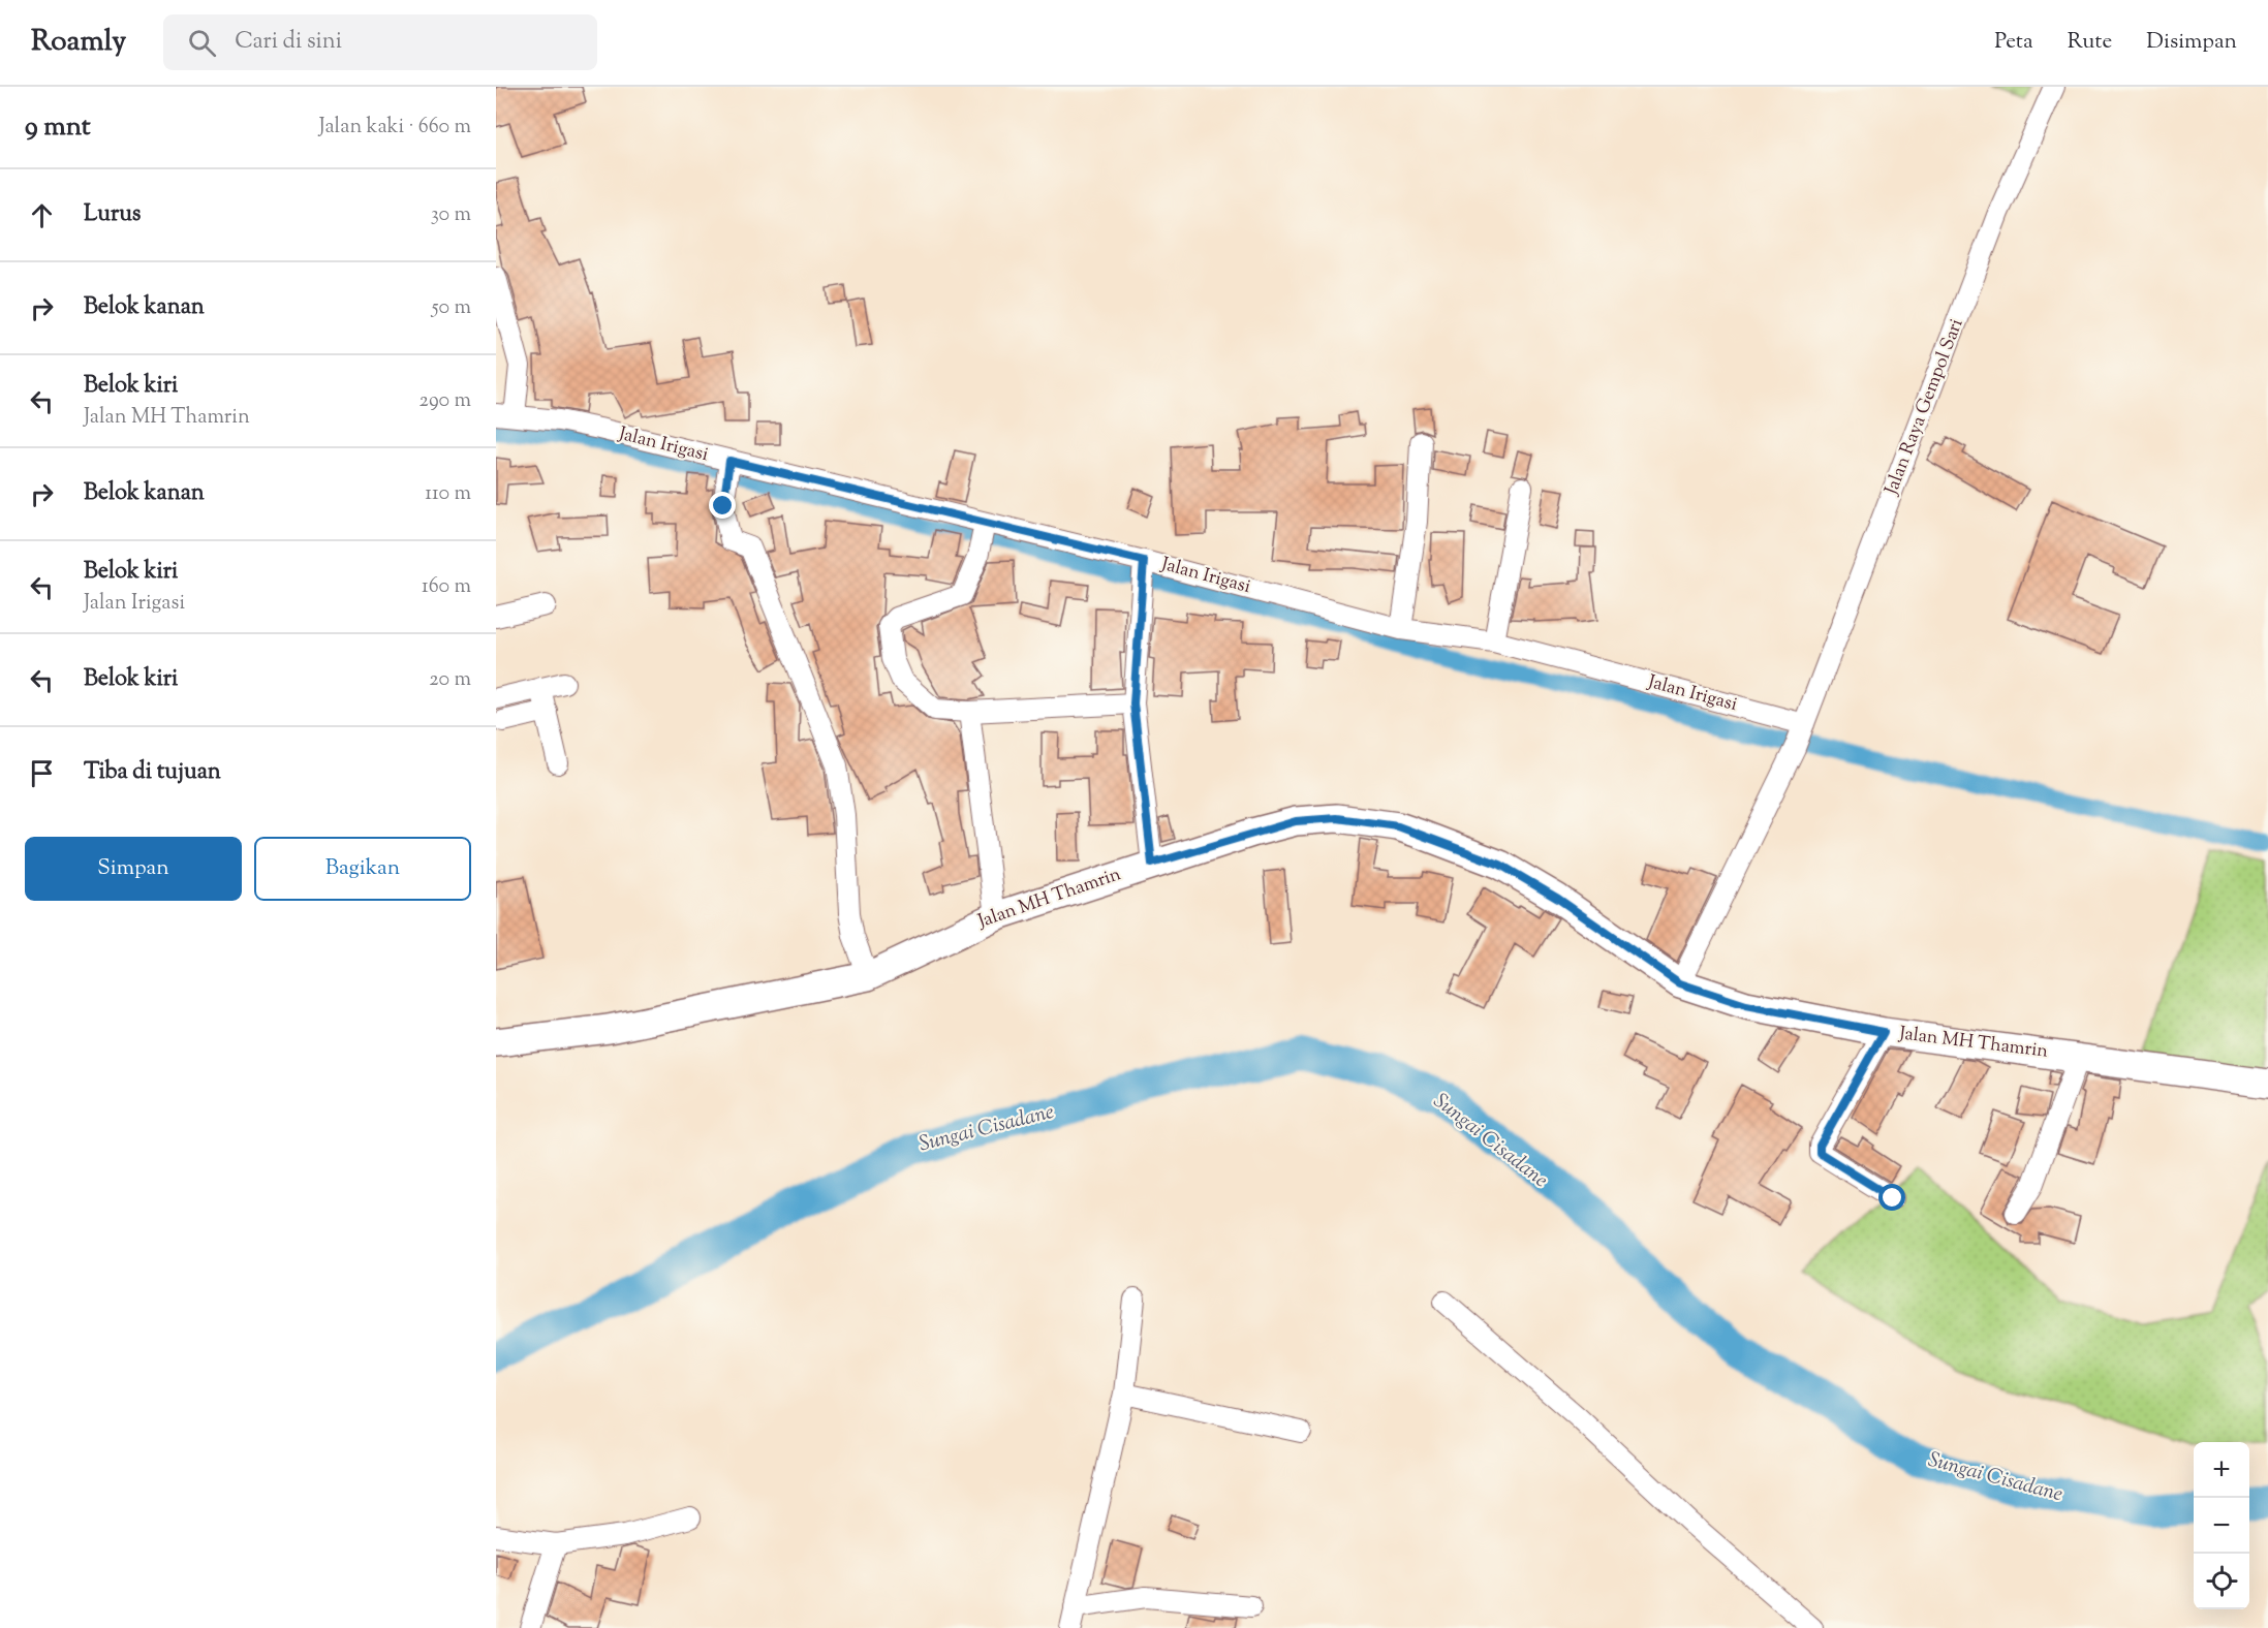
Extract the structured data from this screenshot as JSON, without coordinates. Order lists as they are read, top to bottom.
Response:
{
  "streets": {
    "street": ["Jalan Raya Gempol Sari", "Jalan Irigasi", "Jalan MH Thamrin"]
  },
  "crossings": [
    ["Jalan Raya Gempol Sari", "Jalan Irigasi"],
    ["Jalan Raya Gempol Sari", "Jalan MH Thamrin"]
  ],
  "water": ["Sungai Cisadane"],
  "page": {
    "header": "Roamly",
    "search": "Cari di sini",
    "nav": ["Peta", "Rute", "Disimpan"],
    "heading": ["9 mnt", "Jalan kaki · 660 m"],
    "list": [
      ["Lurus", "30 m"],
      ["Belok kanan", "50 m"],
      ["Belok kiri", "Jalan MH Thamrin", "290 m"],
      ["Belok kanan", "110 m"],
      ["Belok kiri", "Jalan Irigasi", "160 m"],
      ["Belok kiri", "20 m"],
      "Tiba di tujuan"
    ],
    "buttons": ["Simpan", "Bagikan"],
    "map_buttons": ["+", "−"]
  }
}
